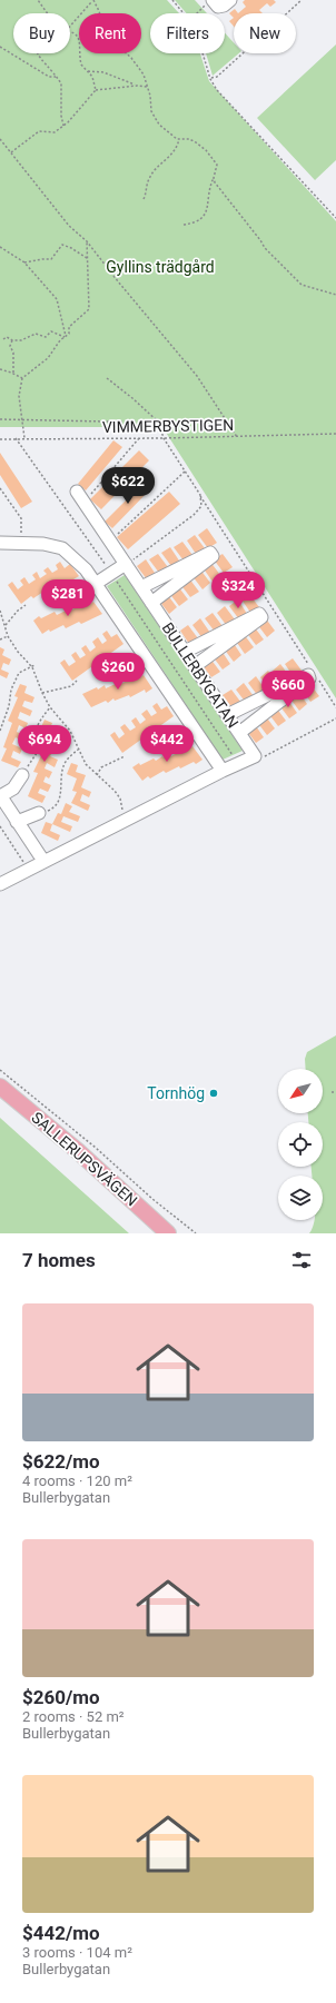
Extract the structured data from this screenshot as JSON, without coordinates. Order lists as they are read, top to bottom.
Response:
{
  "streets": {
    "main road": ["SALLERUPSVÄGEN"],
    "street": ["BULLERBYGATAN"],
    "path": ["VIMMERBYSTIGEN"]
  },
  "parks": ["Gyllins trädgård"],
  "places": ["Tornhög"],
  "north": "bottom left",
  "page": {
    "chip": [
      "Buy",
      "Rent",
      "Filters",
      "New"
    ],
    "price": [
      "$622",
      "$324",
      "$281",
      "$260",
      "$660",
      "$694",
      "$442"
    ],
    "heading": "7 homes",
    "list": [
      {
        "name": "$622/mo",
        "note": "4 rooms · 120 m² · Bullerbygatan"
      },
      {
        "name": "$260/mo",
        "note": "2 rooms · 52 m² · Bullerbygatan"
      },
      {
        "name": "$442/mo",
        "note": "3 rooms · 104 m² · Bullerbygatan"
      }
    ]
  }
}
